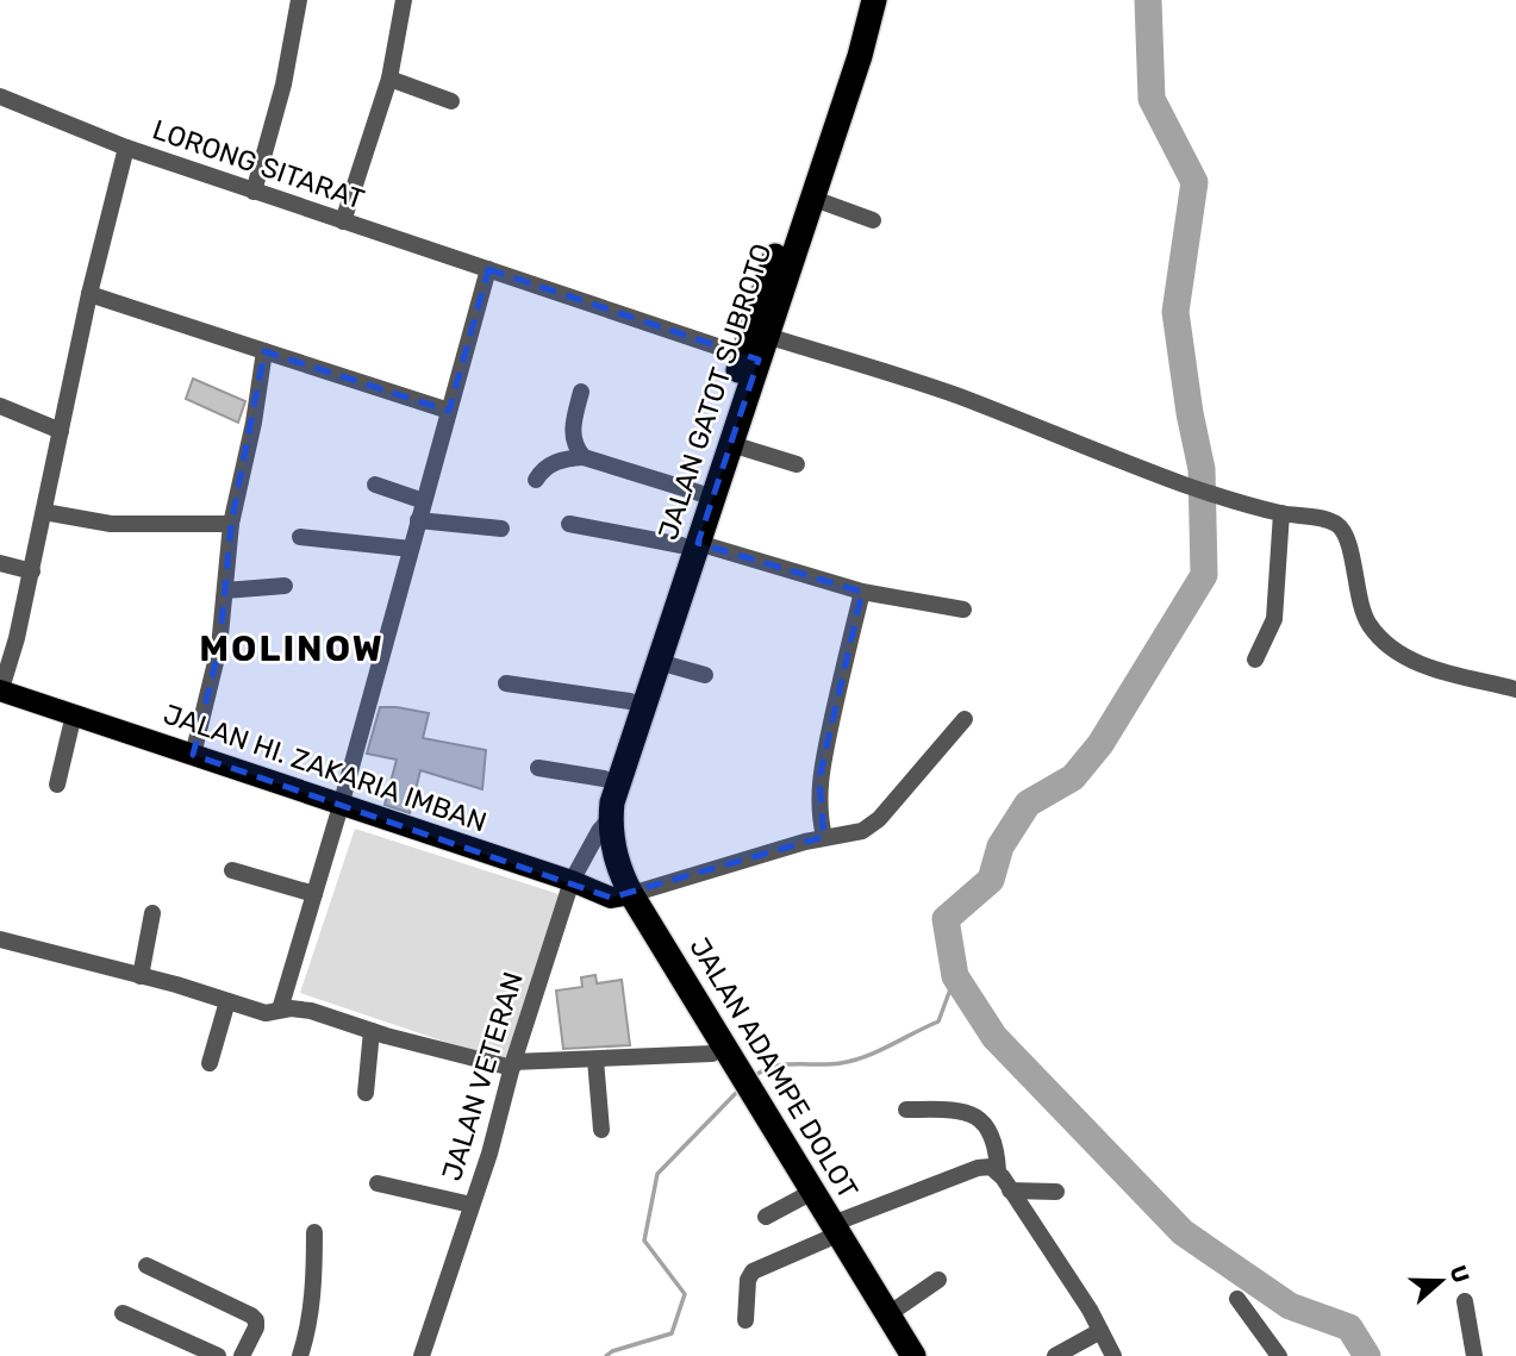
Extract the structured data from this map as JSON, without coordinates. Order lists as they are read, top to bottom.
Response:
{
  "streets": {
    "highway": ["JALAN GATOT SUBROTO", "JALAN ADAMPE DOLOT"],
    "main road": ["JALAN HI. ZAKARIA IMBAN"],
    "street": ["LORONG SITARAT", "JALAN VETERAN"]
  },
  "crossings": [
    ["LORONG SITARAT", "JALAN GATOT SUBROTO"],
    ["LORONG SITARAT", "JALAN HI. ZAKARIA IMBAN"],
    ["JALAN GATOT SUBROTO", "JALAN ADAMPE DOLOT"],
    ["JALAN GATOT SUBROTO", "JALAN VETERAN"],
    ["JALAN HI. ZAKARIA IMBAN", "JALAN ADAMPE DOLOT"],
    ["JALAN HI. ZAKARIA IMBAN", "JALAN VETERAN"],
    ["JALAN ADAMPE DOLOT", "JALAN VETERAN"]
  ],
  "districts": ["MOLINOW"],
  "north": "right"
}
